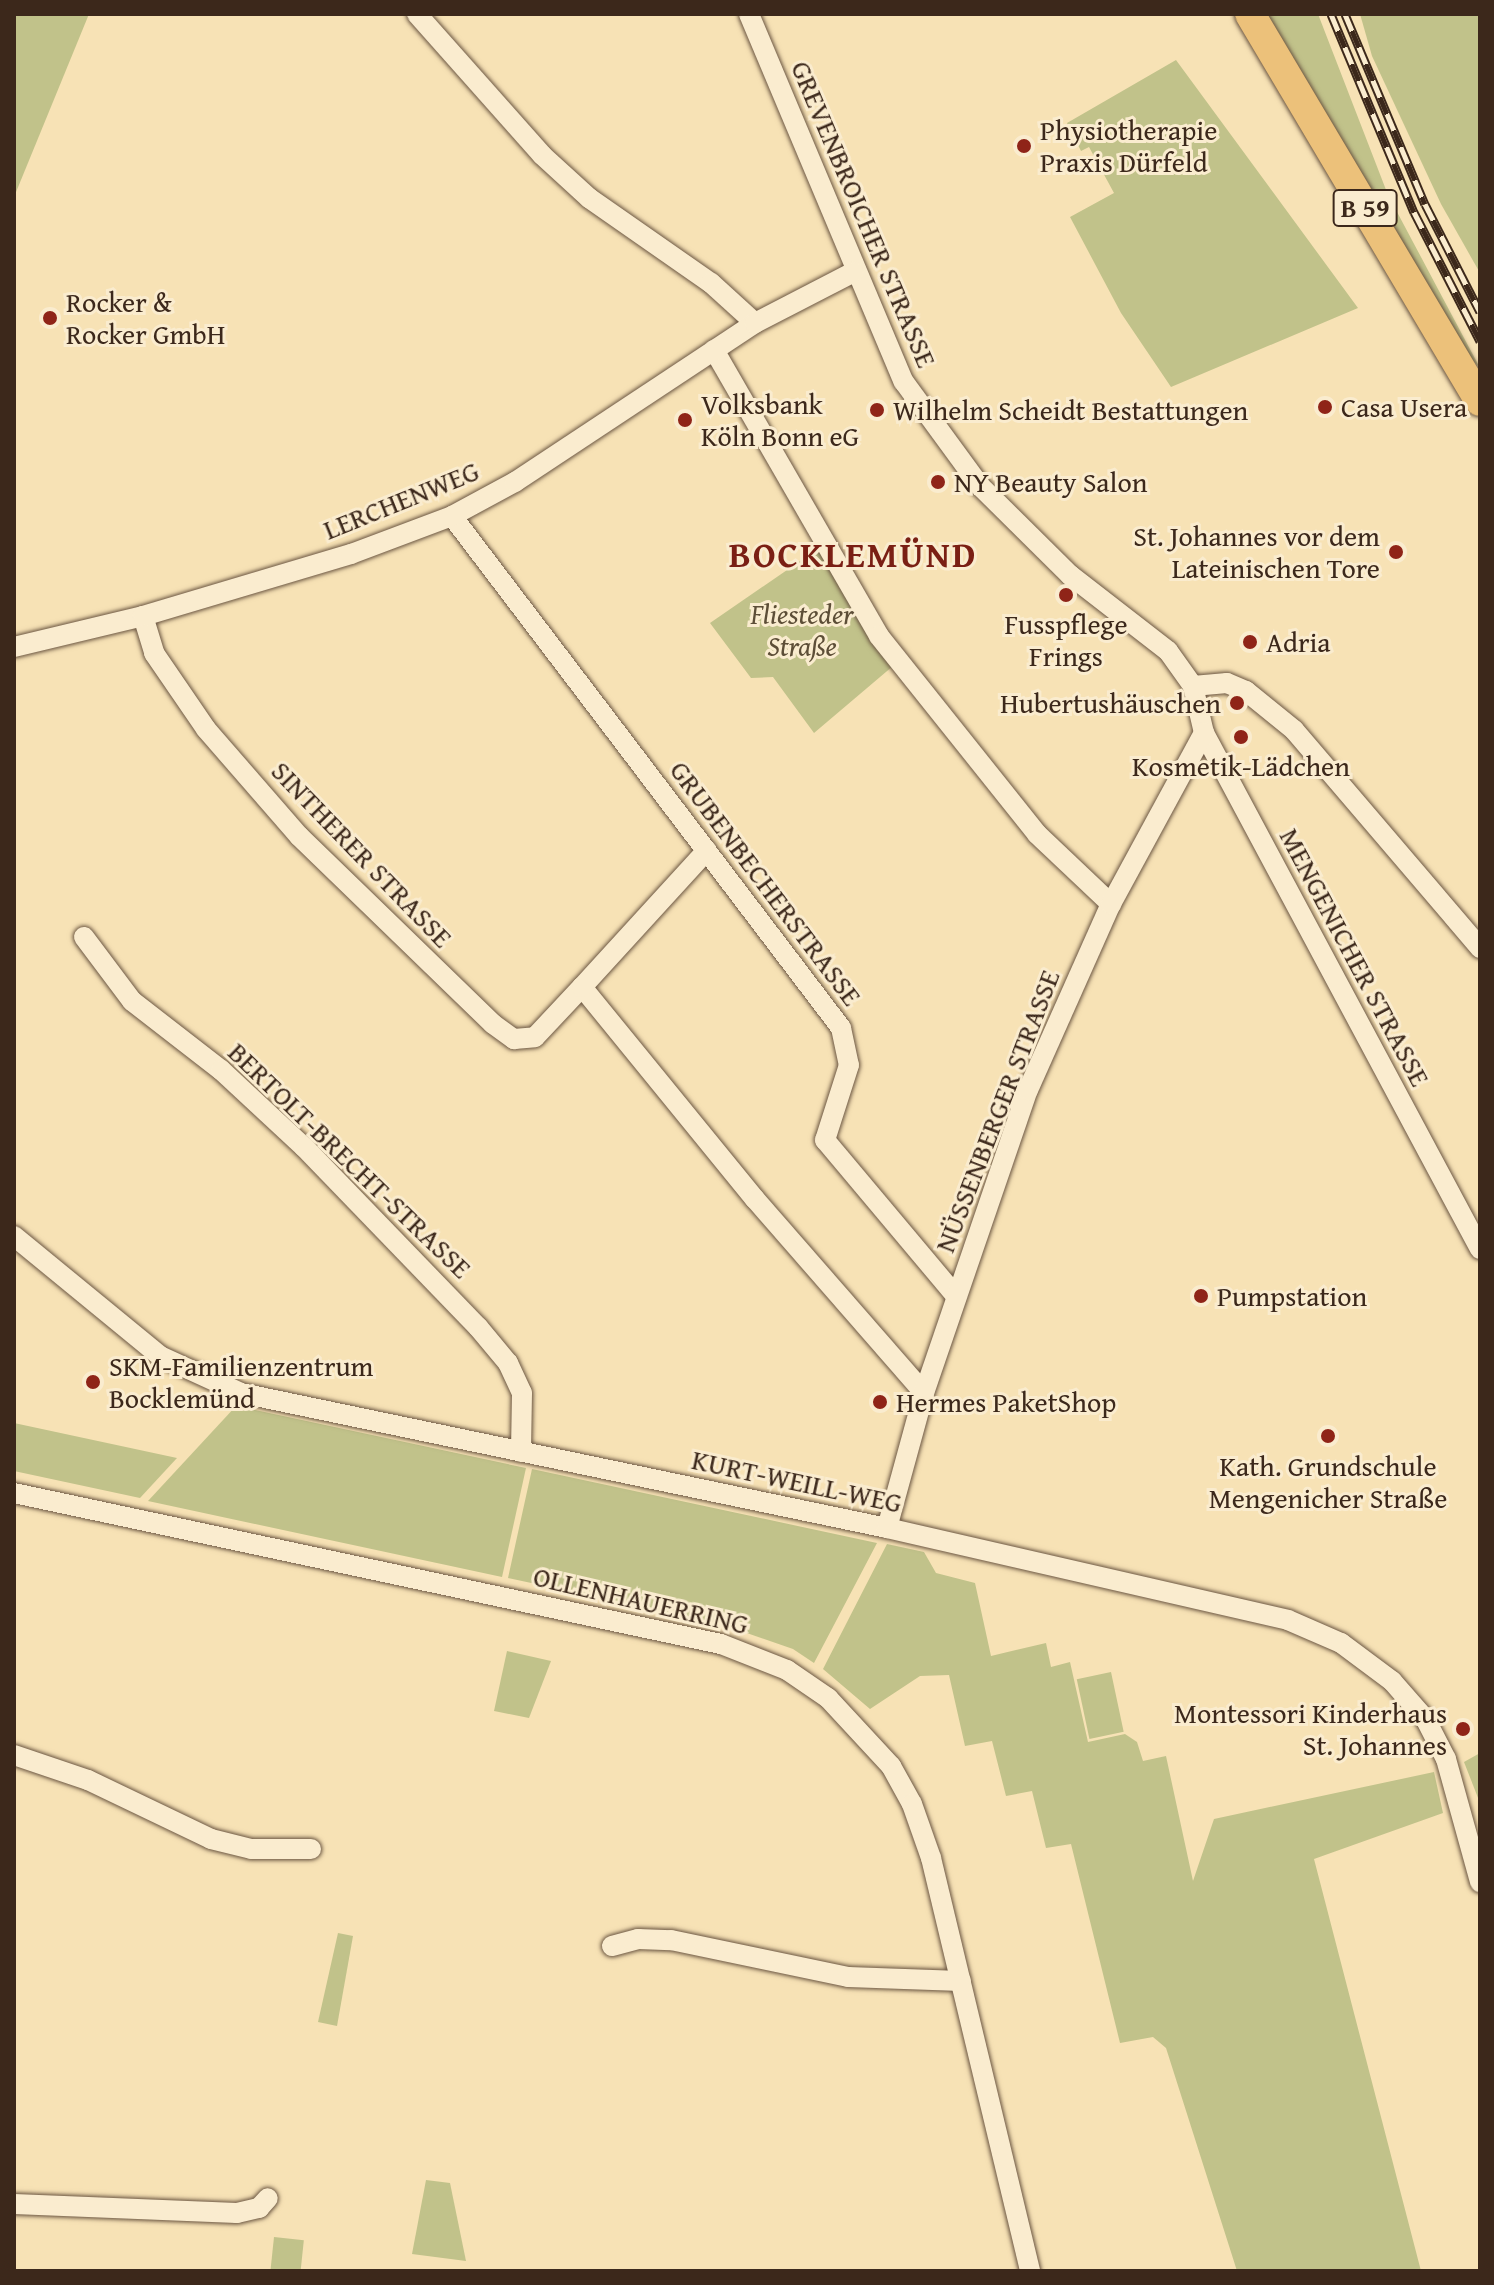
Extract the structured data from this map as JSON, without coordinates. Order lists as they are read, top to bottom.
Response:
{
  "streets": {
    "main road": ["B 59"],
    "street": [
      "GREVENBROICHER STRASSE",
      "LERCHENWEG",
      "SINTHERER STRASSE",
      "GRUBENBECHERSTRASSE",
      "MENGENICHER STRASSE",
      "NÜSSENBERGER STRASSE",
      "BERTOLT-BRECHT-STRASSE",
      "KURT-WEILL-WEG",
      "OLLENHAUERRING"
    ]
  },
  "crossings": [
    ["GREVENBROICHER STRASSE", "LERCHENWEG"],
    ["GREVENBROICHER STRASSE", "MENGENICHER STRASSE"],
    ["LERCHENWEG", "SINTHERER STRASSE"],
    ["LERCHENWEG", "GRUBENBECHERSTRASSE"],
    ["SINTHERER STRASSE", "GRUBENBECHERSTRASSE"],
    ["GRUBENBECHERSTRASSE", "NÜSSENBERGER STRASSE"],
    ["MENGENICHER STRASSE", "NÜSSENBERGER STRASSE"],
    ["NÜSSENBERGER STRASSE", "KURT-WEILL-WEG"],
    ["BERTOLT-BRECHT-STRASSE", "KURT-WEILL-WEG"]
  ],
  "districts": ["BOCKLEMÜND"],
  "parks": ["Fliesteder Straße"],
  "places": [
    "Physiotherapie Praxis Dürfeld",
    "Rocker & Rocker GmbH",
    "Casa Usera",
    "Wilhelm Scheidt Bestattungen",
    "Volksbank Köln Bonn eG",
    "NY Beauty Salon",
    "St. Johannes vor dem Lateinischen Tore",
    "Fusspflege Frings",
    "Adria",
    "Hubertushäuschen",
    "Kosmetik-Lädchen",
    "Pumpstation",
    "SKM-Familienzentrum Bocklemünd",
    "Hermes PaketShop",
    "Kath. Grundschule Mengenicher Straße",
    "Montessori Kinderhaus St. Johannes"
  ]
}
